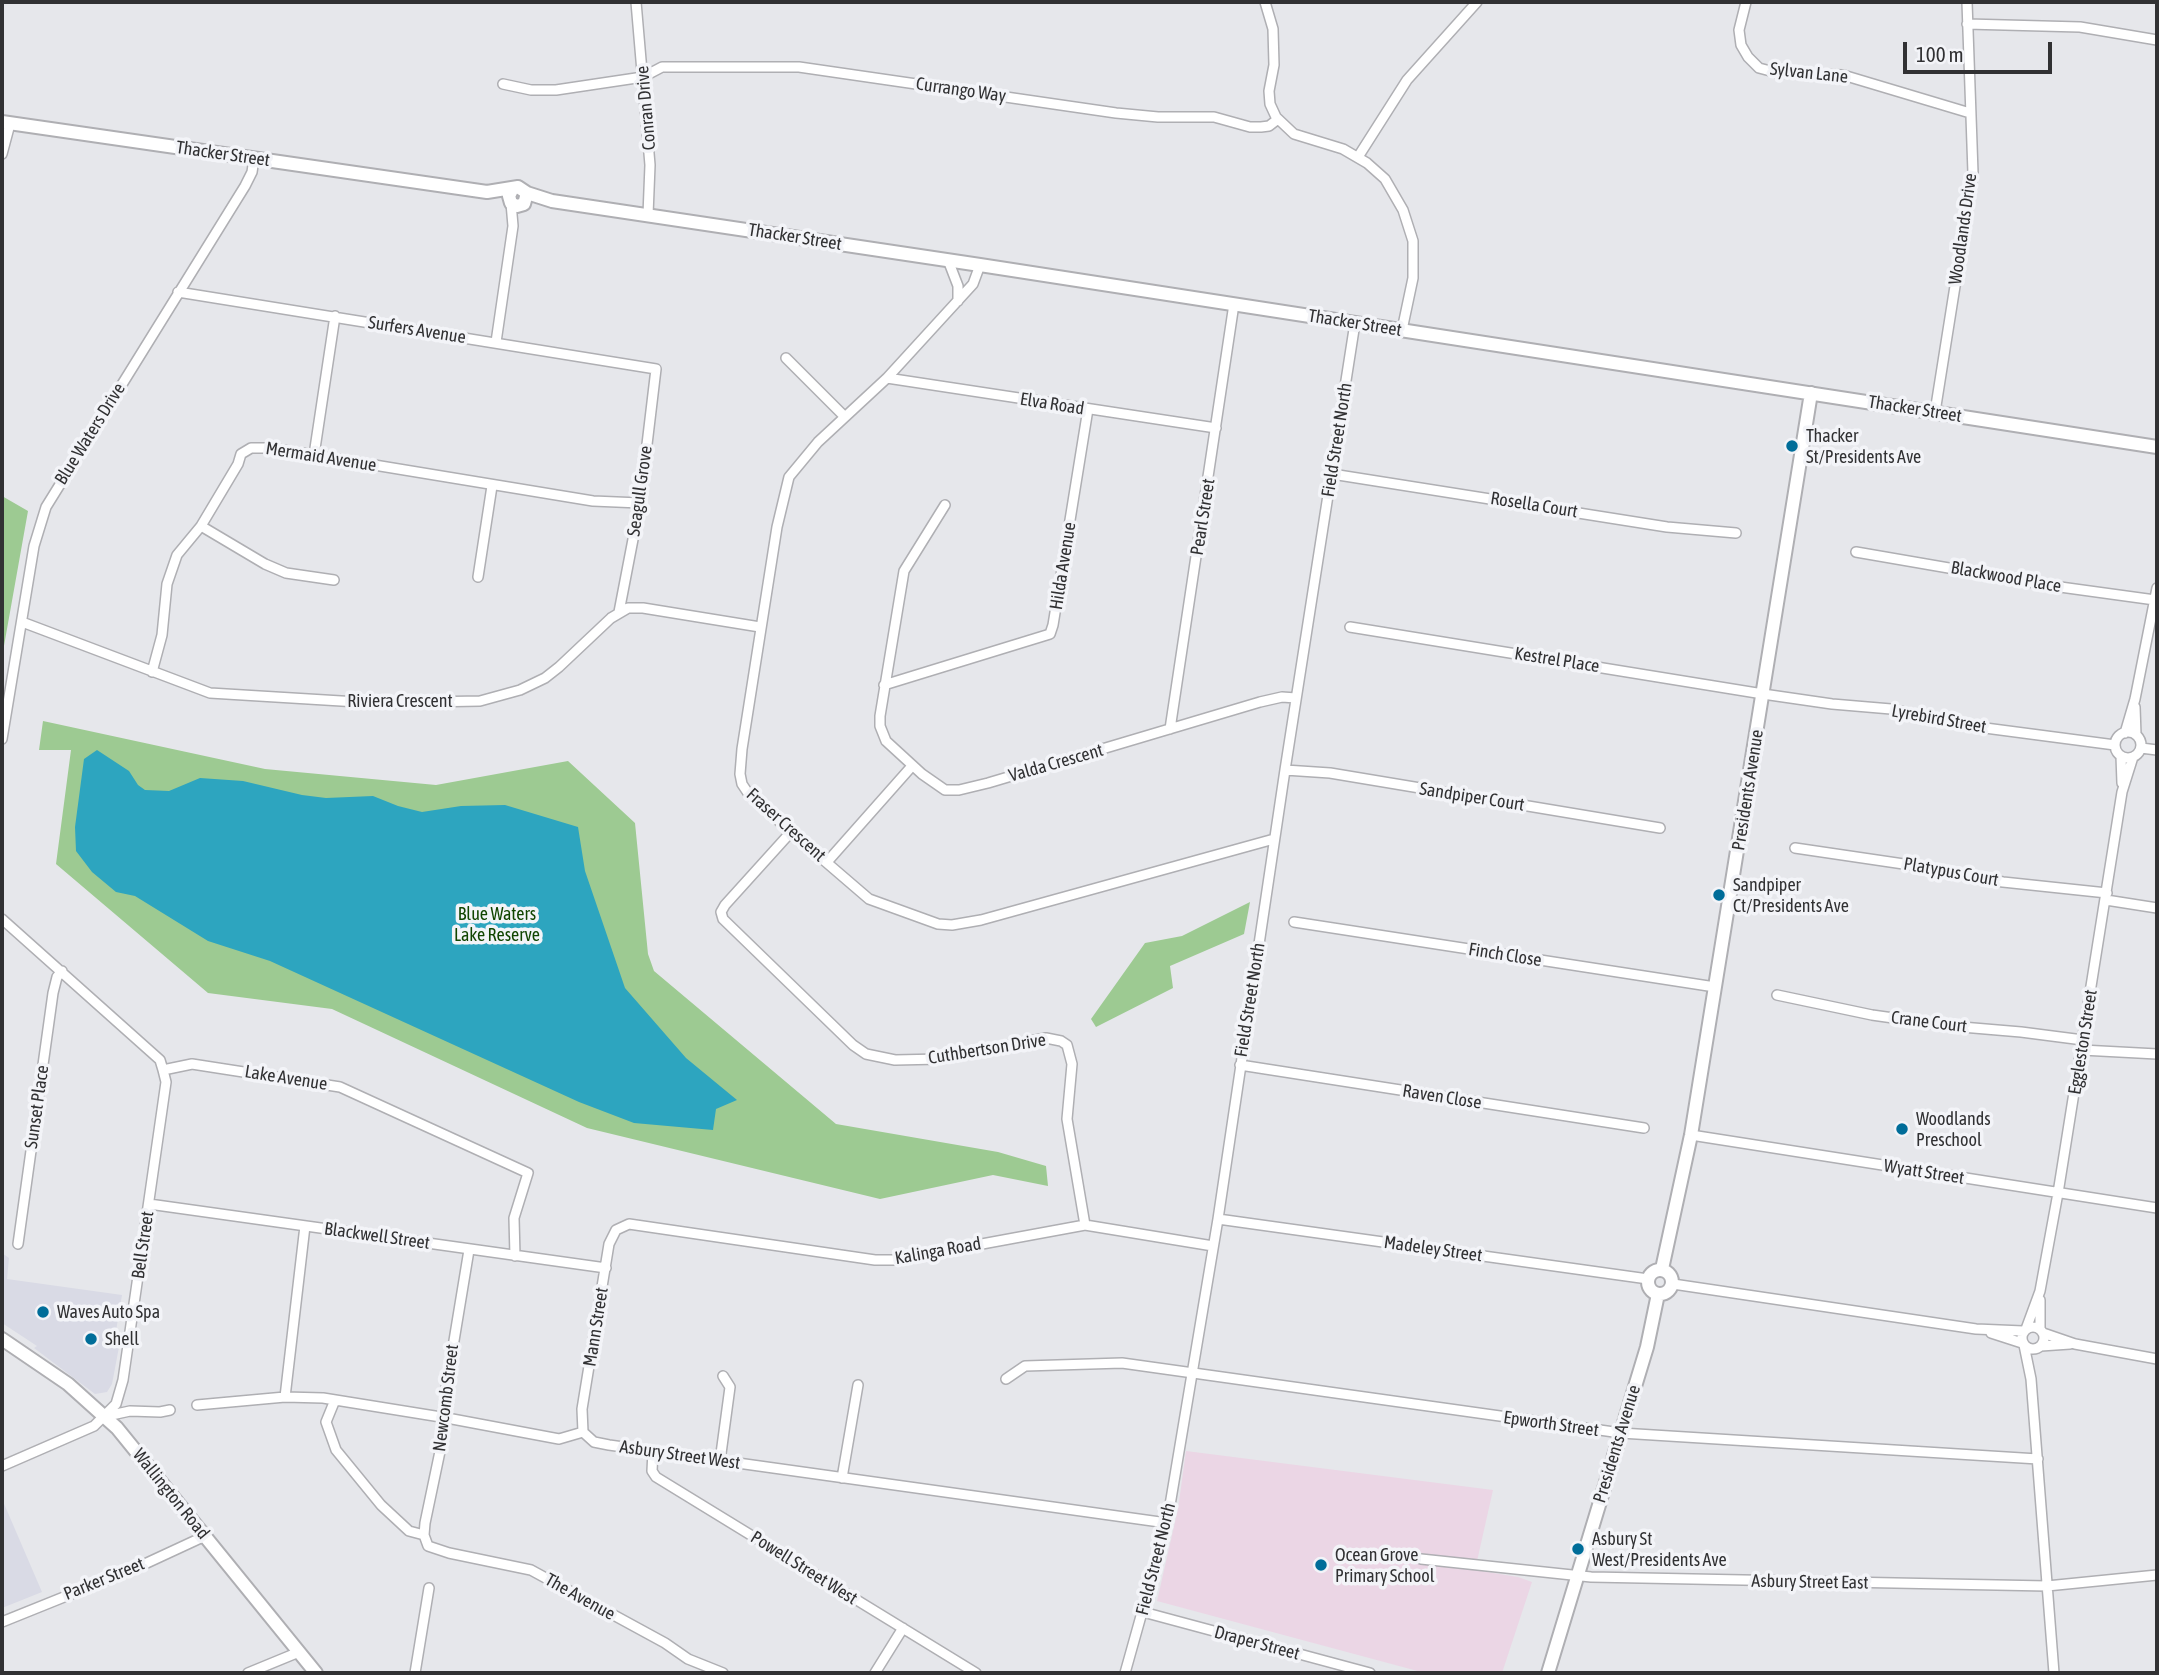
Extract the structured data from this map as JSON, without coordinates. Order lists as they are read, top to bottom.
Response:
{
  "streets": {
    "street": [
      "Sylvan Lane",
      "Currango Way",
      "Conran Drive",
      "Thacker Street",
      "Woodlands Drive",
      "Surfers Avenue",
      "Elva Road",
      "Blue Waters Drive",
      "Field Street North",
      "Mermaid Avenue",
      "Seagull Grove",
      "Rosella Court",
      "Pearl Street",
      "Hilda Avenue",
      "Blackwood Place",
      "Kestrel Place",
      "Riviera Crescent",
      "Lyrebird Street",
      "Valda Crescent",
      "Presidents Avenue",
      "Sandpiper Court",
      "Fraser Crescent",
      "Platypus Court",
      "Finch Close",
      "Crane Court",
      "Eggleston Street",
      "Cuthbertson Drive",
      "Lake Avenue",
      "Raven Close",
      "Sunset Place",
      "Wyatt Street",
      "Blackwell Street",
      "Bell Street",
      "Madeley Street",
      "Kalinga Road",
      "Mann Street",
      "Newcomb Street",
      "Epworth Street",
      "Asbury Street West",
      "Wallington Road",
      "Powell Street West",
      "Parker Street",
      "Asbury Street East",
      "The Avenue",
      "Draper Street"
    ]
  },
  "crossings": [
    ["Sylvan Lane", "Woodlands Drive"],
    ["Currango Way", "Conran Drive"],
    ["Conran Drive", "Thacker Street"],
    ["Thacker Street", "Woodlands Drive"],
    ["Thacker Street", "Blue Waters Drive"],
    ["Thacker Street", "Field Street North"],
    ["Thacker Street", "Pearl Street"],
    ["Thacker Street", "Presidents Avenue"],
    ["Thacker Street", "Fraser Crescent"],
    ["Surfers Avenue", "Blue Waters Drive"],
    ["Surfers Avenue", "Seagull Grove"],
    ["Elva Road", "Pearl Street"],
    ["Elva Road", "Hilda Avenue"],
    ["Elva Road", "Fraser Crescent"],
    ["Blue Waters Drive", "Riviera Crescent"],
    ["Field Street North", "Rosella Court"],
    ["Field Street North", "Valda Crescent"],
    ["Field Street North", "Sandpiper Court"],
    ["Field Street North", "Fraser Crescent"],
    ["Field Street North", "Raven Close"],
    ["Field Street North", "Madeley Street"],
    ["Field Street North", "Kalinga Road"],
    ["Field Street North", "Epworth Street"],
    ["Field Street North", "Asbury Street West"],
    ["Field Street North", "Draper Street"],
    ["Mermaid Avenue", "Seagull Grove"],
    ["Mermaid Avenue", "Riviera Crescent"],
    ["Seagull Grove", "Riviera Crescent"],
    ["Pearl Street", "Valda Crescent"],
    ["Hilda Avenue", "Valda Crescent"],
    ["Kestrel Place", "Lyrebird Street"],
    ["Kestrel Place", "Presidents Avenue"],
    ["Lyrebird Street", "Presidents Avenue"],
    ["Lyrebird Street", "Eggleston Street"],
    ["Presidents Avenue", "Finch Close"],
    ["Presidents Avenue", "Wyatt Street"],
    ["Presidents Avenue", "Madeley Street"],
    ["Presidents Avenue", "Epworth Street"],
    ["Presidents Avenue", "Asbury Street East"],
    ["Fraser Crescent", "Cuthbertson Drive"],
    ["Platypus Court", "Eggleston Street"],
    ["Crane Court", "Eggleston Street"],
    ["Eggleston Street", "Wyatt Street"],
    ["Cuthbertson Drive", "Kalinga Road"],
    ["Lake Avenue", "Blackwell Street"],
    ["Lake Avenue", "Bell Street"],
    ["Blackwell Street", "Bell Street"],
    ["Blackwell Street", "Mann Street"],
    ["Blackwell Street", "Newcomb Street"],
    ["Bell Street", "Wallington Road"],
    ["Kalinga Road", "Mann Street"],
    ["Mann Street", "Asbury Street West"],
    ["Newcomb Street", "The Avenue"],
    ["Asbury Street West", "Powell Street West"],
    ["Wallington Road", "Parker Street"]
  ],
  "parks": ["Blue Waters Lake Reserve"],
  "places": [
    "Thacker St/Presidents Ave",
    "Sandpiper Ct/Presidents Ave",
    "Woodlands Preschool",
    "Waves Auto Spa",
    "Shell",
    "Asbury St West/Presidents Ave",
    "Ocean Grove Primary School"
  ],
  "scale_bar": "100 m"
}
